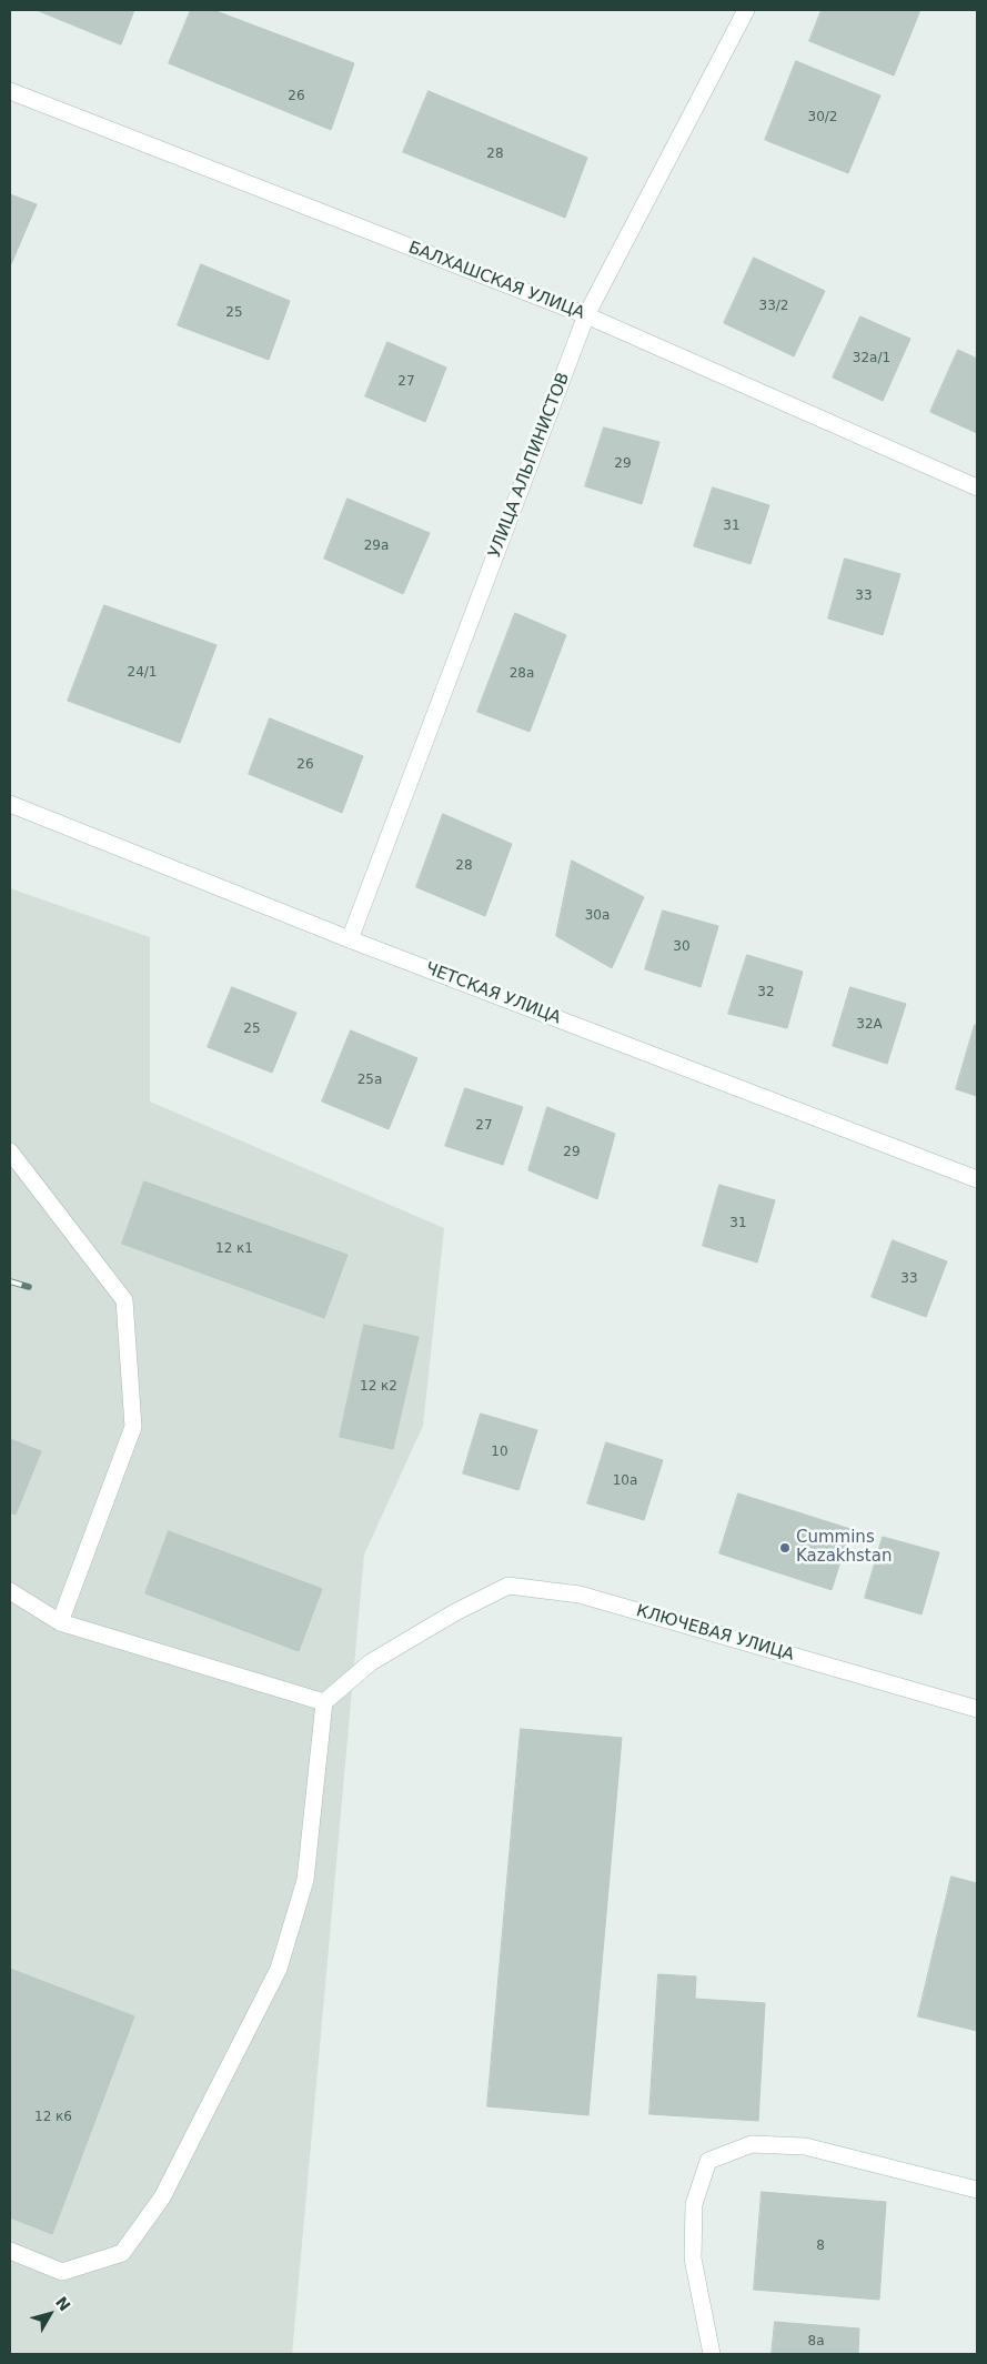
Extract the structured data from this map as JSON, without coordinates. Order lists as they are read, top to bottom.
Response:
{
  "streets": {
    "street": [
      "БАЛХАШСКАЯ УЛИЦА",
      "УЛИЦА АЛЬПИНИСТОВ",
      "ЧЕТСКАЯ УЛИЦА",
      "КЛЮЧЕВАЯ УЛИЦА"
    ]
  },
  "crossings": [
    ["БАЛХАШСКАЯ УЛИЦА", "УЛИЦА АЛЬПИНИСТОВ"],
    ["УЛИЦА АЛЬПИНИСТОВ", "ЧЕТСКАЯ УЛИЦА"]
  ],
  "places": ["Cummins Kazakhstan"],
  "house_numbers": [
    "26",
    "30/2",
    "28",
    "33/2",
    "25",
    "32а/1",
    "27",
    "29",
    "31",
    "29а",
    "33",
    "24/1",
    "28а",
    "26",
    "28",
    "30а",
    "30",
    "32",
    "32А",
    "25",
    "25а",
    "27",
    "29",
    "31",
    "12 к1",
    "33",
    "12 к2",
    "10",
    "10а",
    "12 к6",
    "8",
    "8а"
  ],
  "north": "top right"
}
